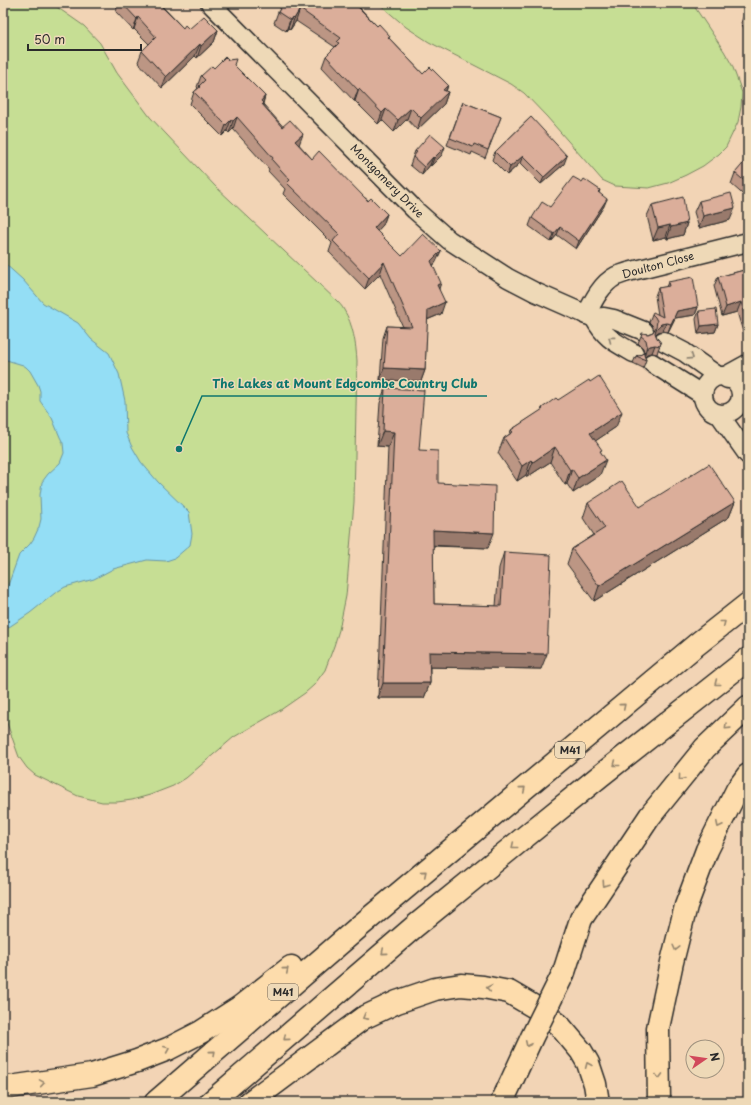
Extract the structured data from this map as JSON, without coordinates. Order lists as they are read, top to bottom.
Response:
{
  "streets": {
    "highway": ["M41"],
    "street": ["Montgomery Drive", "Doulton Close"]
  },
  "crossings": [
    ["Montgomery Drive", "Doulton Close"]
  ],
  "places": ["The Lakes at Mount Edgcombe Country Club"],
  "scale_bar": "50 m",
  "north": "right"
}
